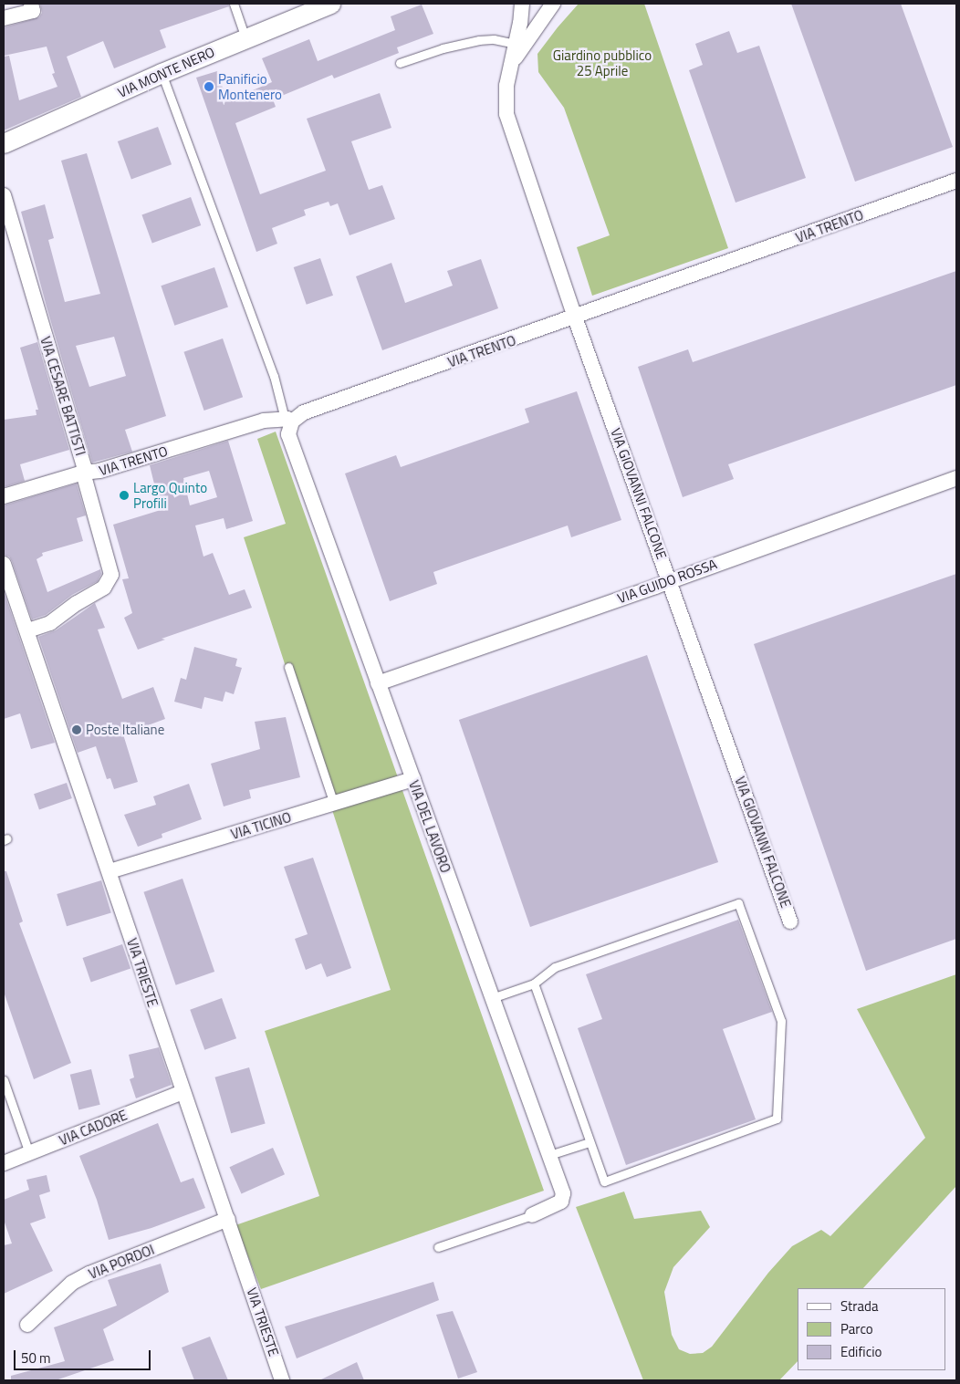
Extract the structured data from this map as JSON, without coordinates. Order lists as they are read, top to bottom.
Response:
{
  "streets": {
    "street": [
      "VIA MONTE NERO",
      "VIA TRENTO",
      "VIA CESARE BATTISTI",
      "VIA GIOVANNI FALCONE",
      "VIA GUIDO ROSSA",
      "VIA TICINO",
      "VIA DEL LAVORO",
      "VIA TRIESTE",
      "VIA CADORE",
      "VIA PORDOI"
    ]
  },
  "crossings": [
    ["VIA TRENTO", "VIA CESARE BATTISTI"],
    ["VIA TRENTO", "VIA GIOVANNI FALCONE"],
    ["VIA TRENTO", "VIA DEL LAVORO"],
    ["VIA CESARE BATTISTI", "VIA TRIESTE"],
    ["VIA GIOVANNI FALCONE", "VIA GUIDO ROSSA"],
    ["VIA GUIDO ROSSA", "VIA DEL LAVORO"],
    ["VIA TICINO", "VIA DEL LAVORO"],
    ["VIA TICINO", "VIA TRIESTE"],
    ["VIA TRIESTE", "VIA CADORE"],
    ["VIA TRIESTE", "VIA PORDOI"]
  ],
  "parks": ["Giardino pubblico 25 Aprile"],
  "places": ["Panificio Montenero", "Largo Quinto Profili", "Poste Italiane"],
  "legend": ["Strada", "Parco", "Edificio"],
  "scale_bar": "50 m"
}
